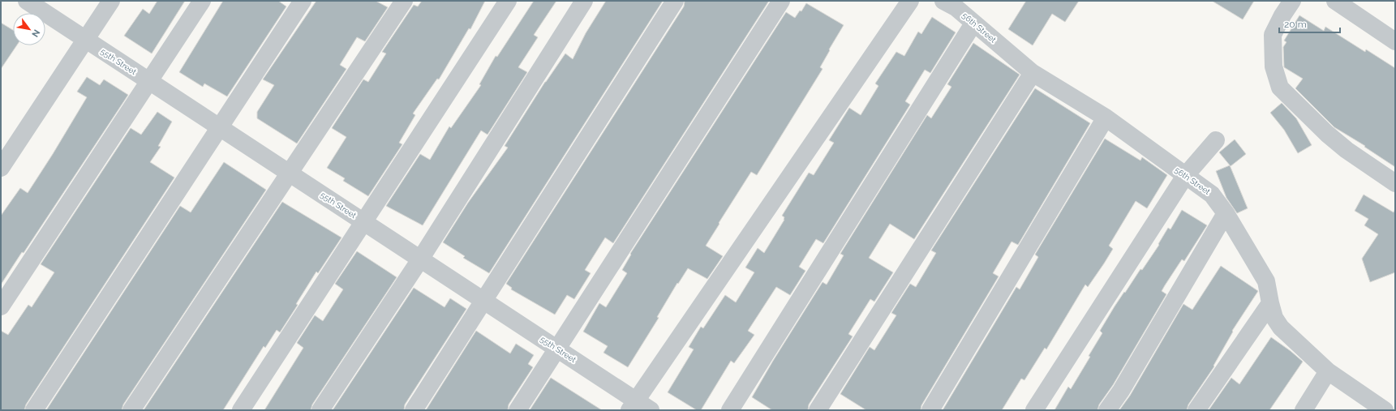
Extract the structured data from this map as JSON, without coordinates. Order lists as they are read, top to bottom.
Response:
{
  "streets": {
    "street": ["56th Street", "55th Street"]
  },
  "scale_bar": "20 m",
  "north": "bottom right"
}
